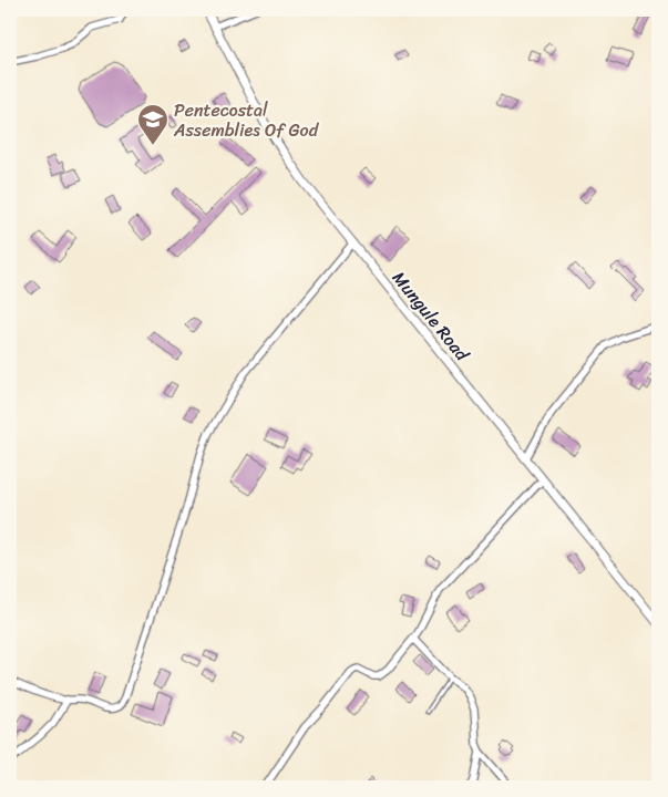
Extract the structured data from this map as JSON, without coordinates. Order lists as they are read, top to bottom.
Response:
{
  "streets": {
    "street": ["Mungule Road"]
  },
  "places": {
    "school or university": ["Pentecostal Assemblies Of God"]
  }
}
